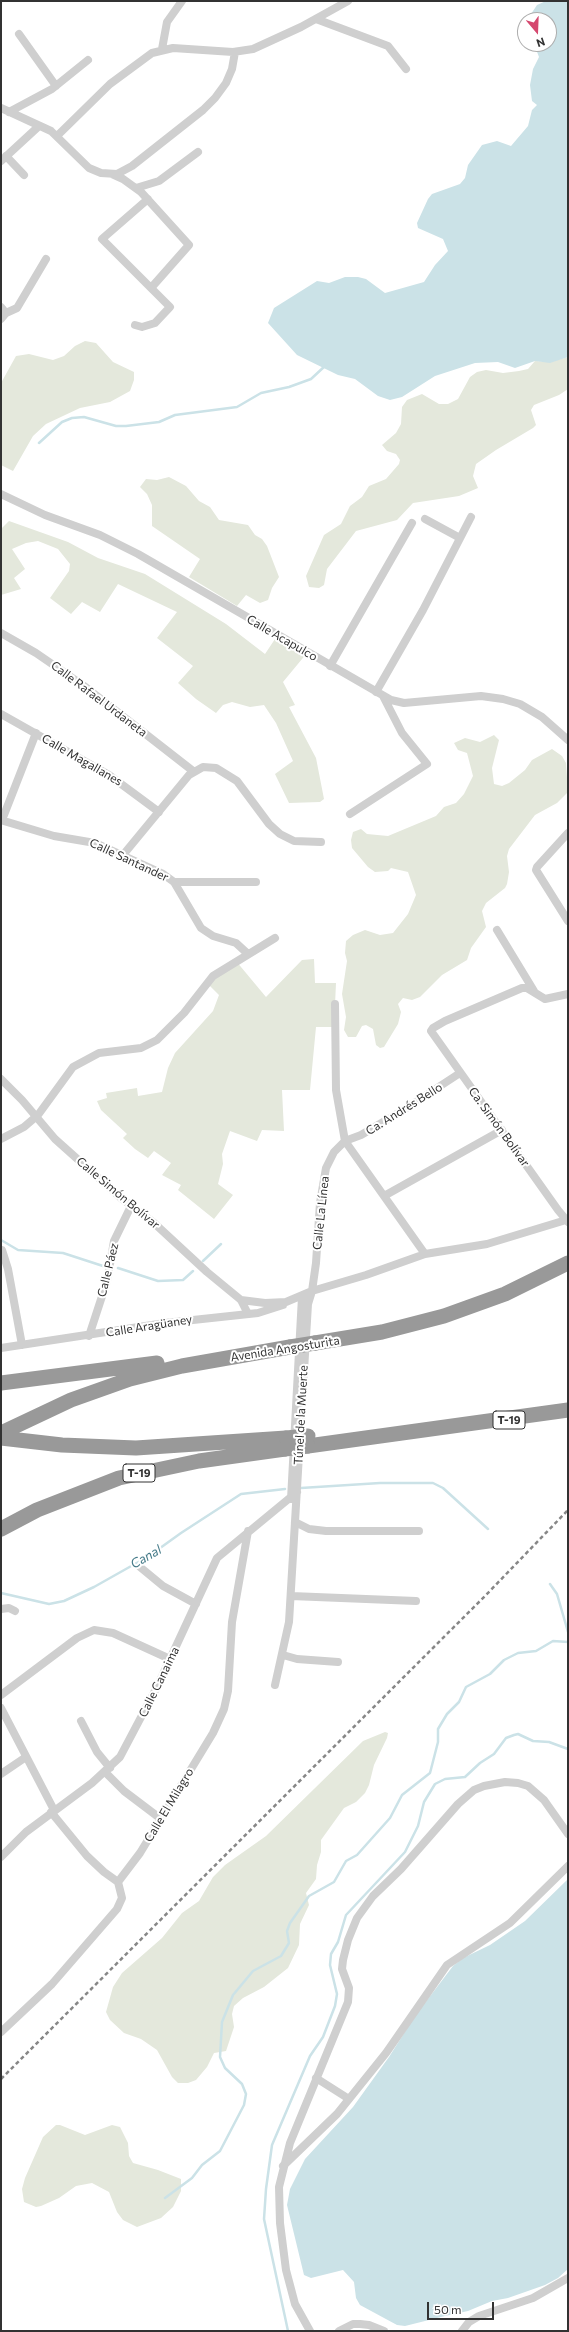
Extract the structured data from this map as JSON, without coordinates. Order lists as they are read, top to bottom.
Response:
{
  "streets": {
    "highway": ["Avenida Angosturita", "T-19"],
    "street": [
      "Calle Acapulco",
      "Calle Rafael Urdaneta",
      "Calle Magallanes",
      "Calle Santander",
      "Ca. Andrés Bello",
      "Ca. Simón Bolívar",
      "Calle Simón Bolívar",
      "Calle La Línea",
      "Calle Páez",
      "Calle Aragüaney",
      "Túnel de la Muerte",
      "Calle Canaima",
      "Calle El Milagro"
    ]
  },
  "crossings": [
    ["Ca. Andrés Bello", "Ca. Simón Bolívar"],
    ["Ca. Andrés Bello", "Calle La Línea"],
    ["Ca. Simón Bolívar", "Calle Aragüaney"],
    ["Calle Simón Bolívar", "Calle Páez"],
    ["Calle La Línea", "Calle Aragüaney"],
    ["Calle La Línea", "Túnel de la Muerte"],
    ["Calle Páez", "Calle Aragüaney"],
    ["Calle Aragüaney", "Túnel de la Muerte"],
    ["Túnel de la Muerte", "Calle Canaima"],
    ["Calle Canaima", "Calle El Milagro"]
  ],
  "water": ["Canal"],
  "scale_bar": "50 m",
  "north": "bottom"
}
